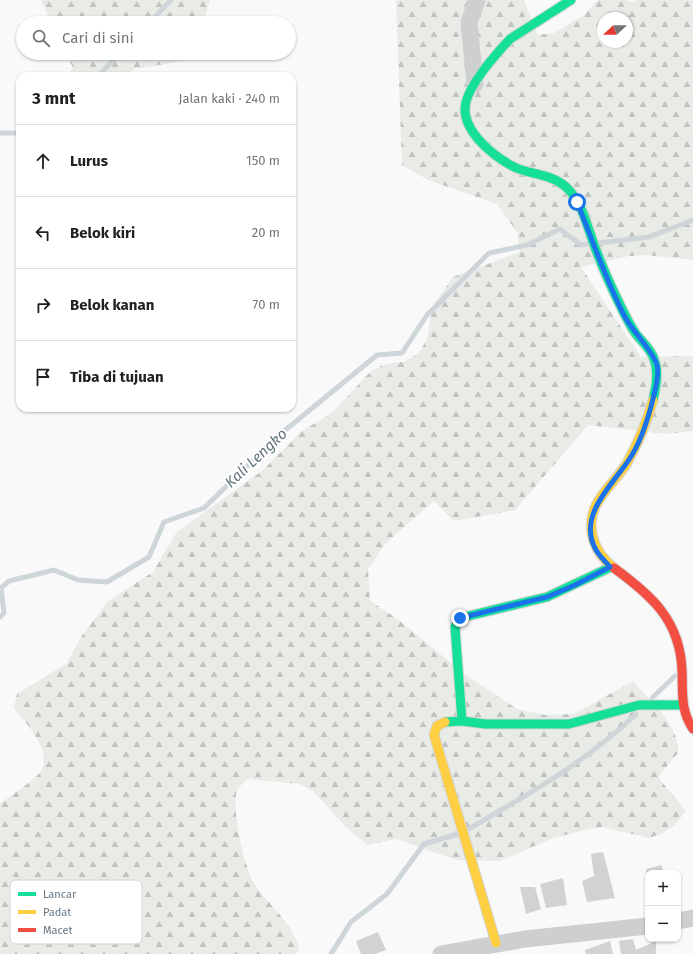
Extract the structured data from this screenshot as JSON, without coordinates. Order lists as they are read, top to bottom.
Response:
{
  "water": ["Kali Lengko"],
  "legend": ["Lancar", "Padat", "Macet"],
  "north": "left",
  "page": {
    "search": "Cari di sini",
    "heading": ["3 mnt", "Jalan kaki · 240 m"],
    "list": [
      ["Lurus", "150 m"],
      ["Belok kiri", "20 m"],
      ["Belok kanan", "70 m"],
      "Tiba di tujuan"
    ],
    "map_buttons": ["+", "−"]
  }
}
